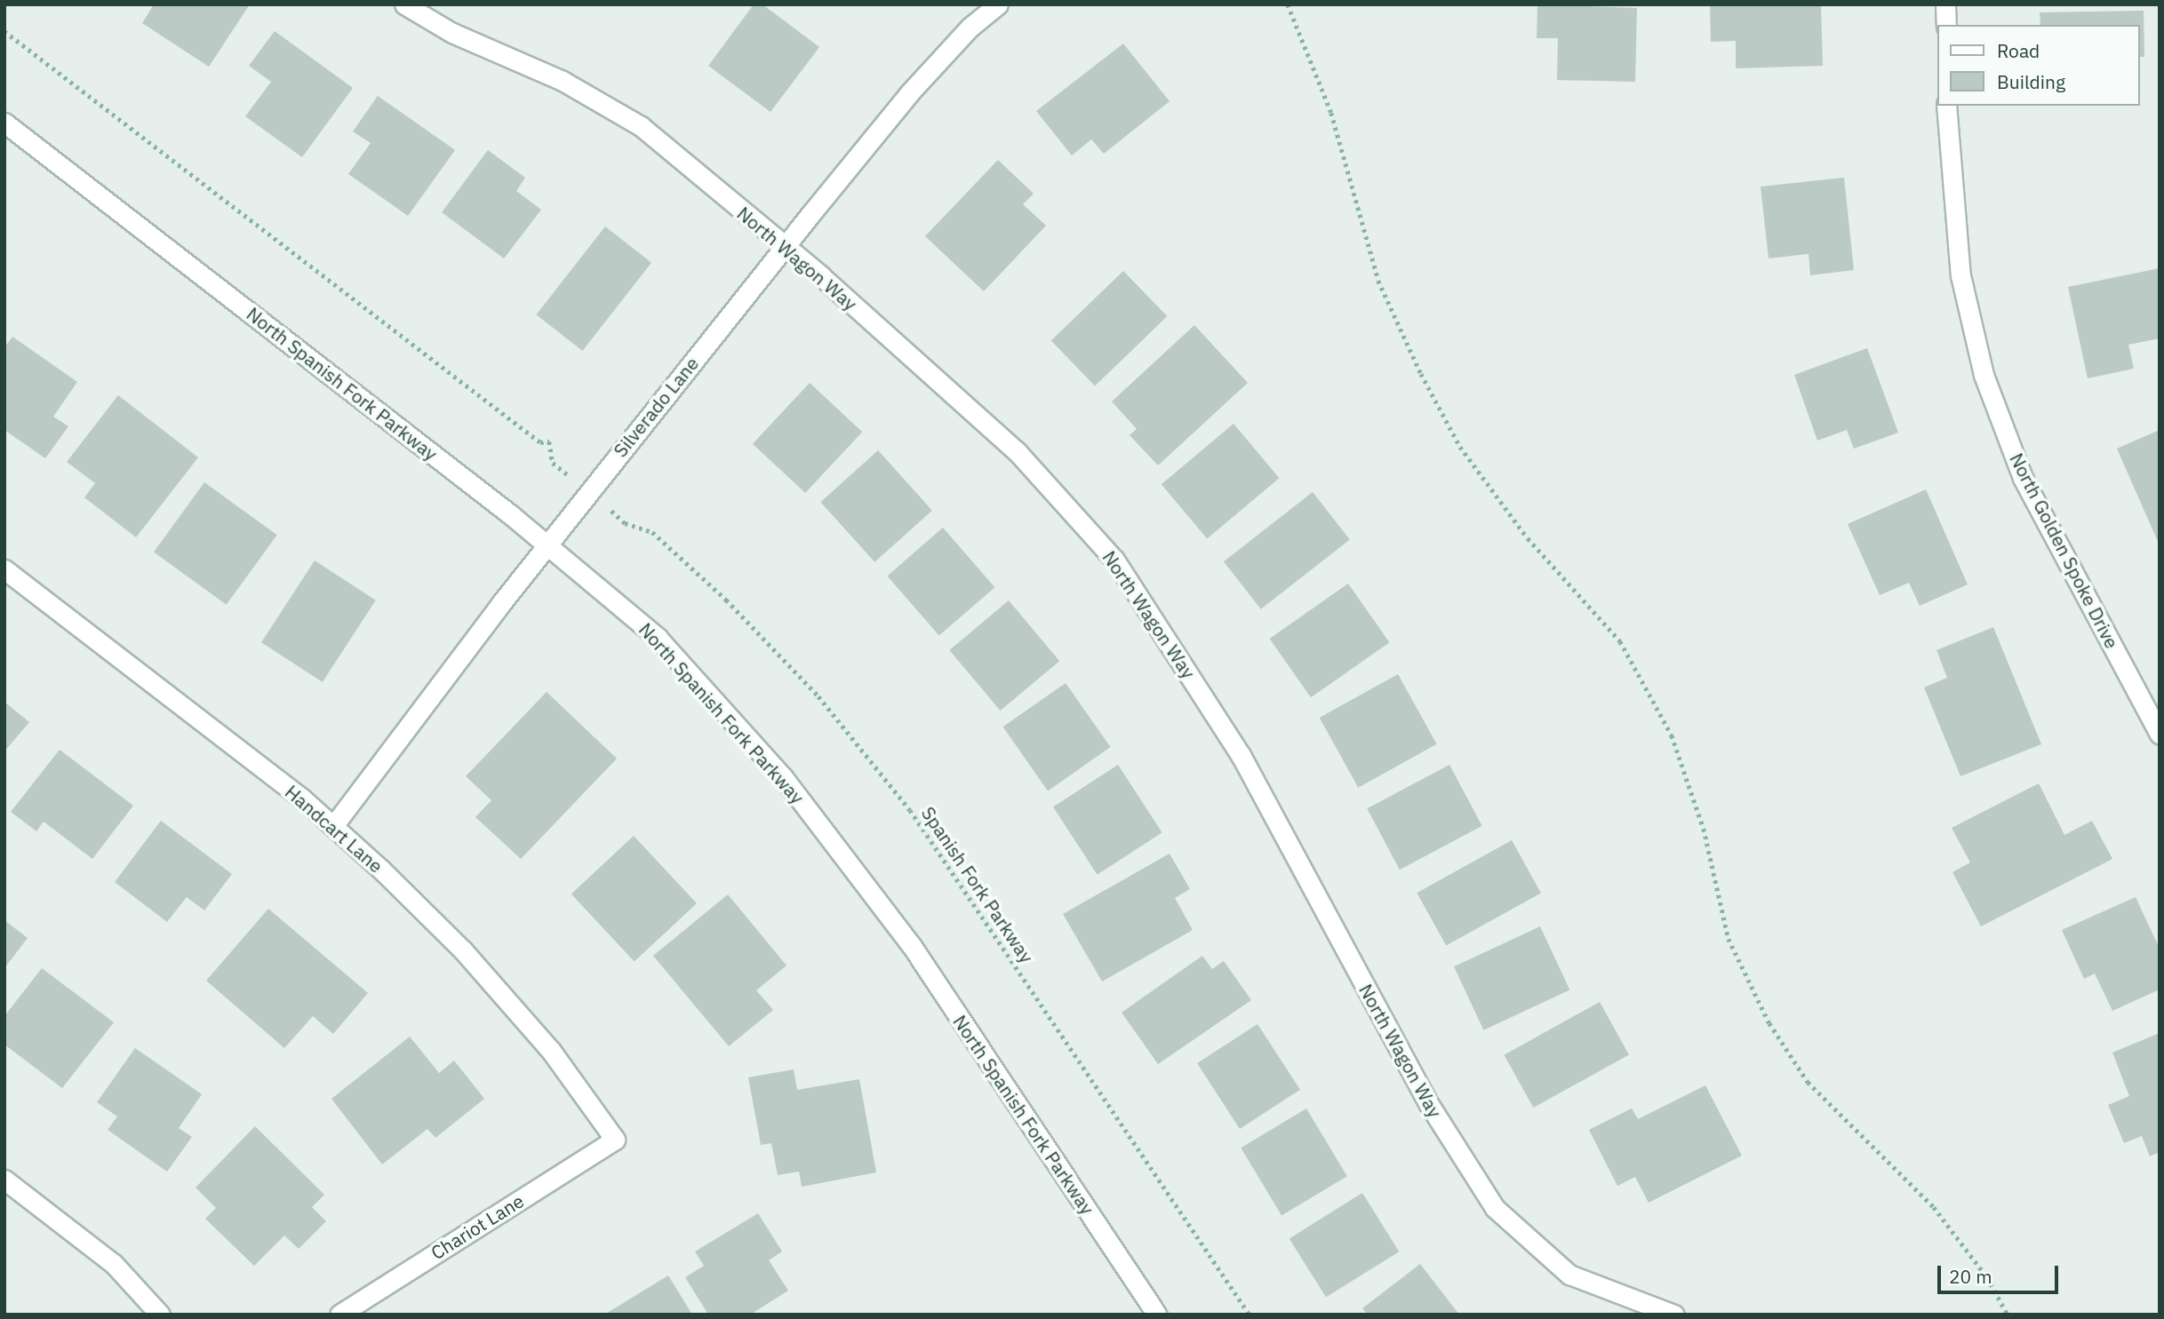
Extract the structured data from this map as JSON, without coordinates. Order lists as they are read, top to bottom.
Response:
{
  "streets": {
    "street": [
      "North Wagon Way",
      "North Spanish Fork Parkway",
      "Silverado Lane",
      "North Golden Spoke Drive",
      "Handcart Lane",
      "Chariot Lane"
    ],
    "path": ["Spanish Fork Parkway"]
  },
  "crossings": [
    ["North Wagon Way", "Silverado Lane"],
    ["North Spanish Fork Parkway", "Silverado Lane"],
    ["Silverado Lane", "Handcart Lane"],
    ["Handcart Lane", "Chariot Lane"]
  ],
  "legend": ["Road", "Building"],
  "scale_bar": "20 m"
}
